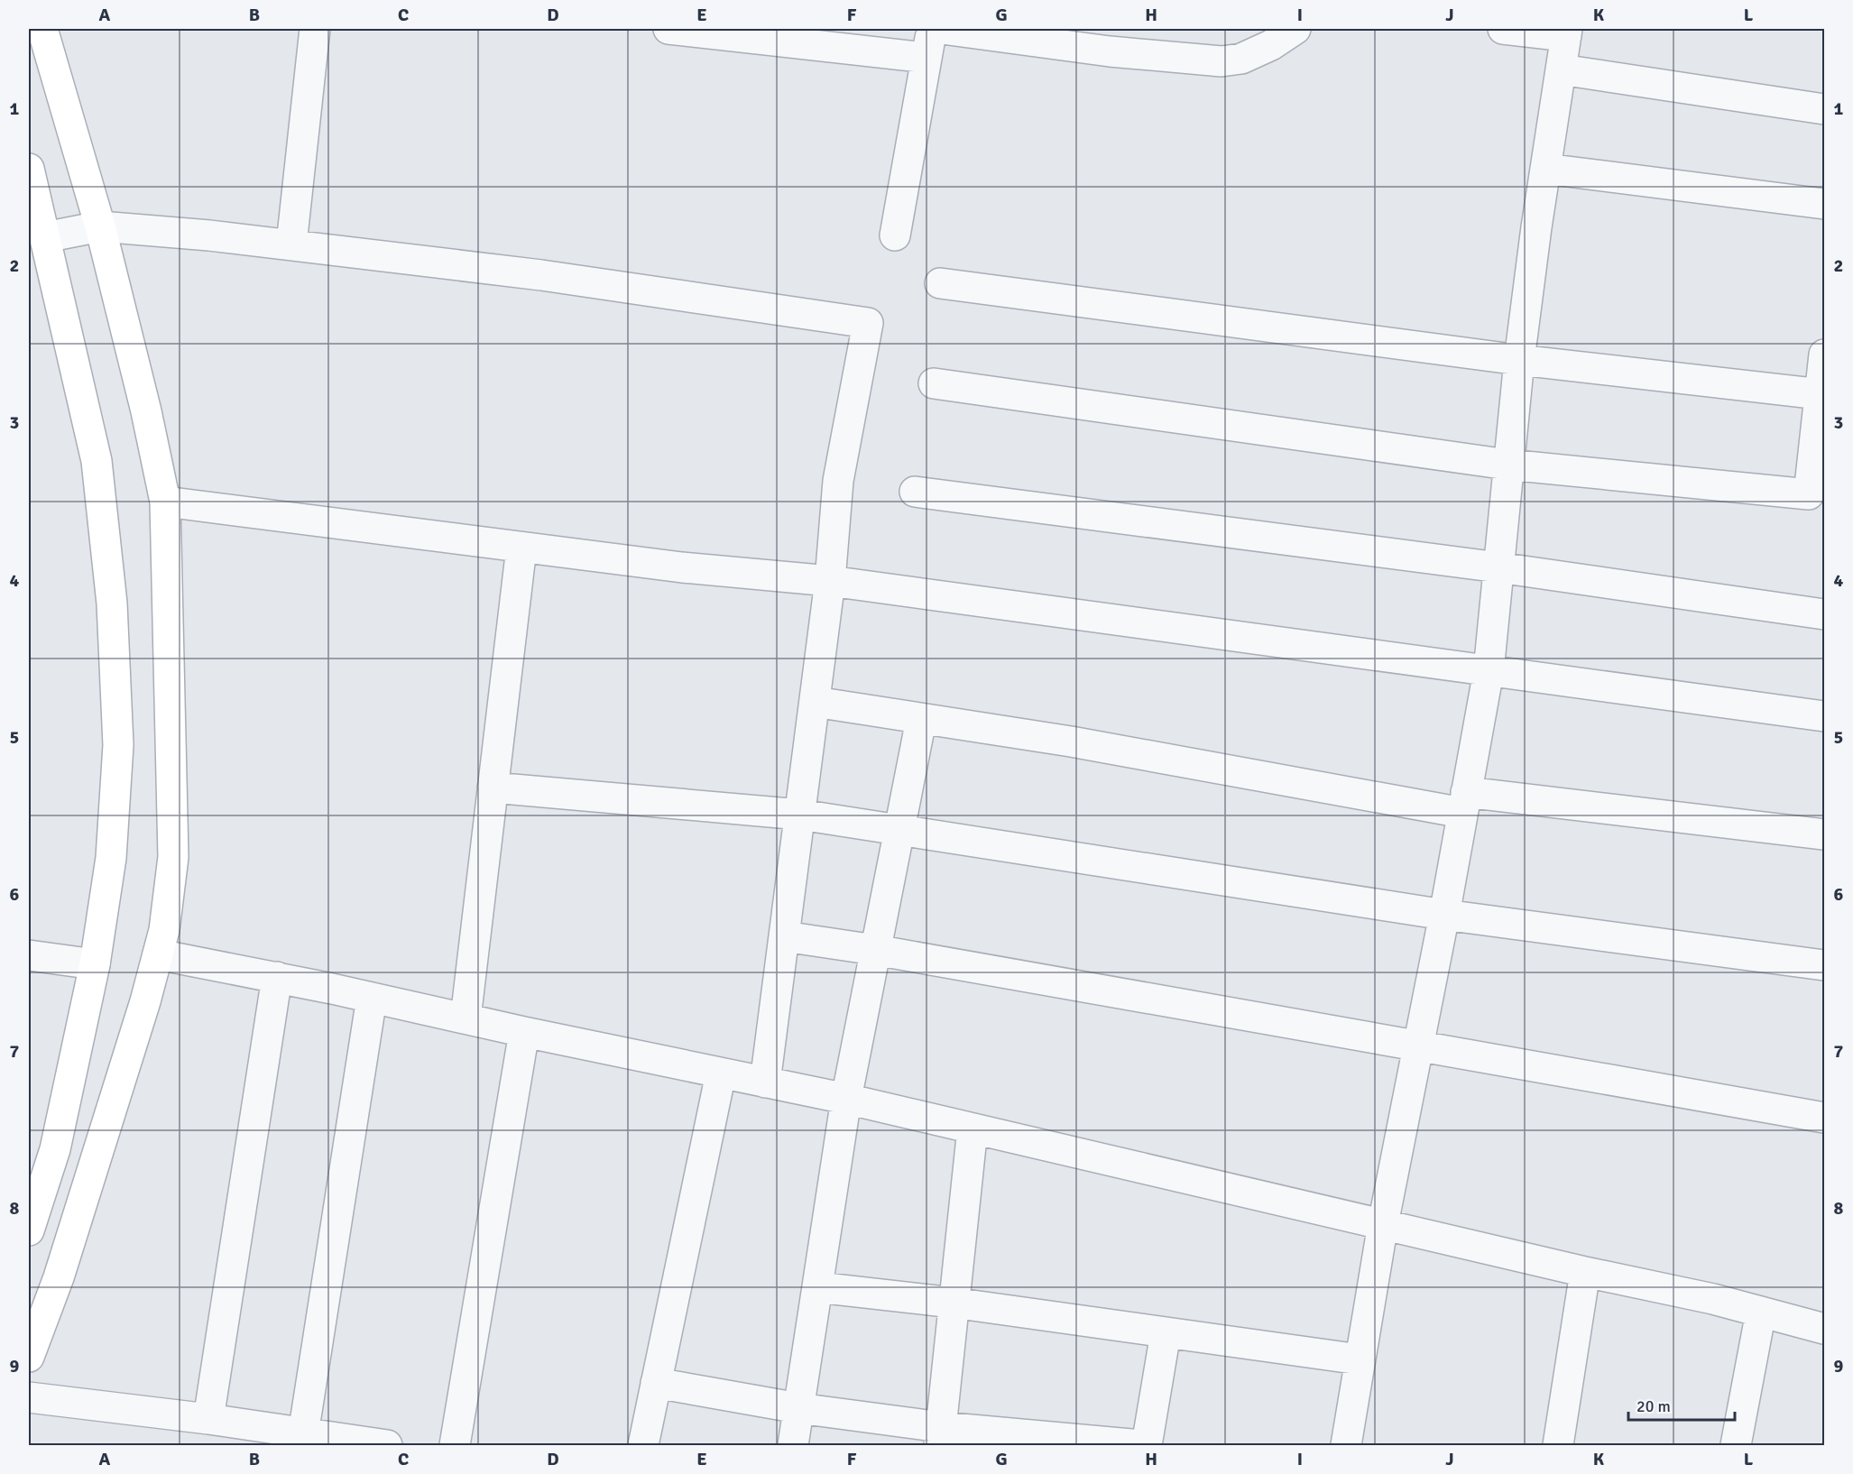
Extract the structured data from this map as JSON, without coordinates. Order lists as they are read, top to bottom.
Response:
{
  "scale_bar": "20 m",
  "grid": {
    "columns": [
      "A",
      "B",
      "C",
      "D",
      "E",
      "F",
      "G",
      "H",
      "I",
      "J",
      "K",
      "L"
    ],
    "rows": [
      "1",
      "2",
      "3",
      "4",
      "5",
      "6",
      "7",
      "8",
      "9"
    ]
  }
}
